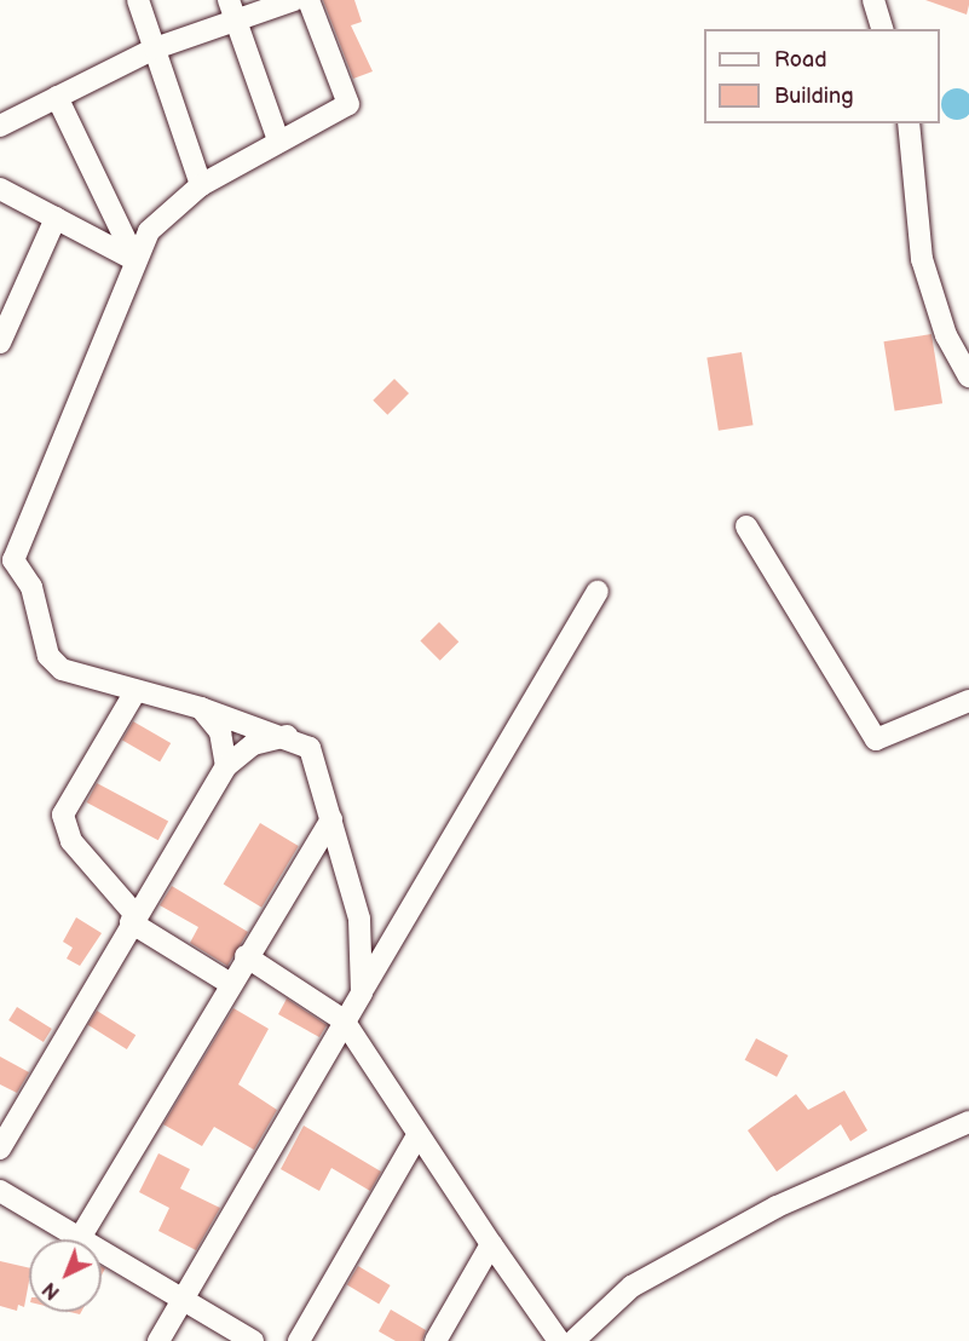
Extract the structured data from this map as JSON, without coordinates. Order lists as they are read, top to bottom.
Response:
{
  "legend": ["Road", "Building"],
  "north": "bottom left"
}
